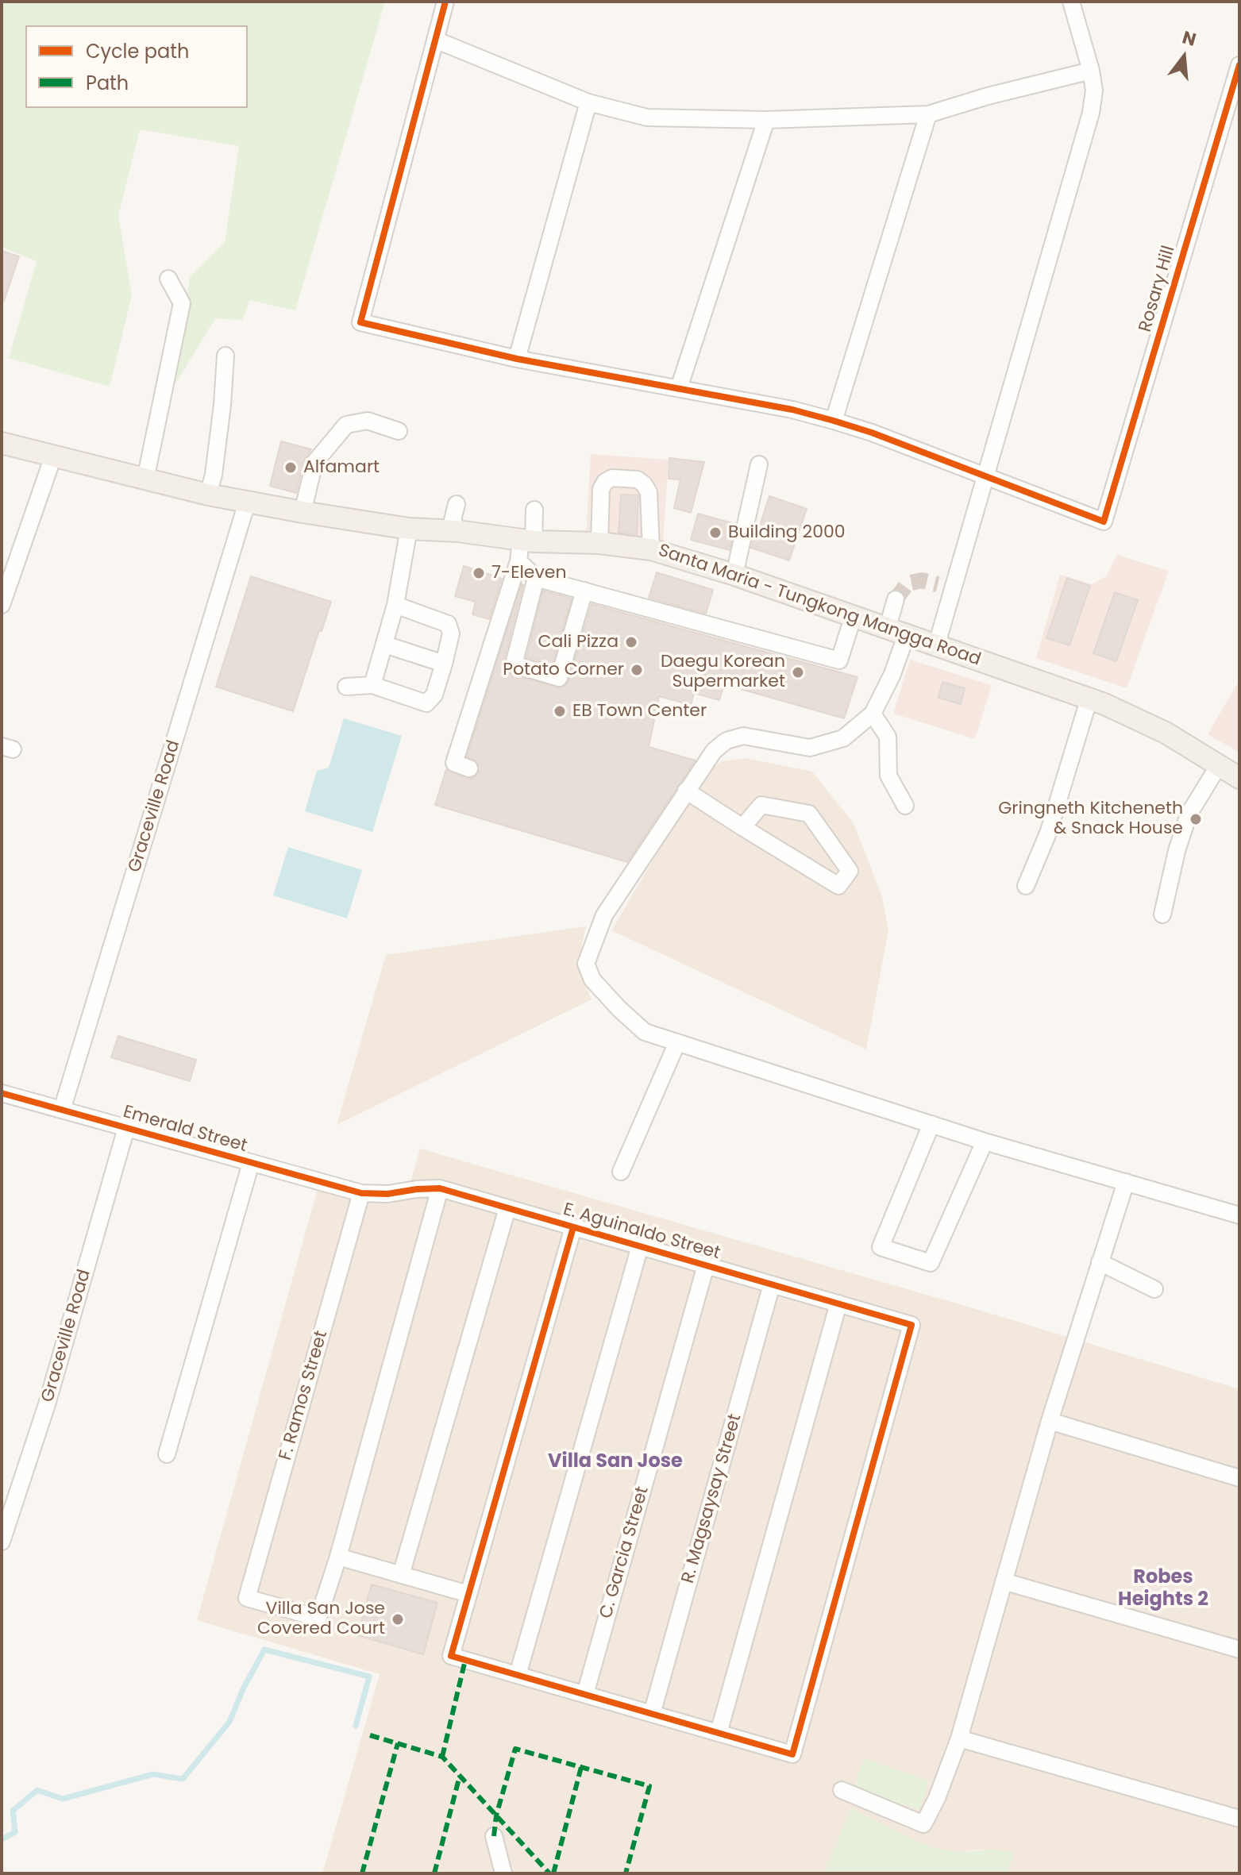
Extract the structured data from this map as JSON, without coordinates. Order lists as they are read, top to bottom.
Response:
{
  "streets": {
    "main road": ["Santa Maria - Tungkong Mangga Road"],
    "street": [
      "Rosary Hill",
      "Graceville Road",
      "Emerald Street",
      "E. Aguinaldo Street",
      "F. Ramos Street",
      "R. Magsaysay Street",
      "C. Garcia Street"
    ]
  },
  "crossings": [
    ["Santa Maria - Tungkong Mangga Road", "Graceville Road"],
    ["Graceville Road", "Emerald Street"],
    ["Emerald Street", "E. Aguinaldo Street"],
    ["Emerald Street", "F. Ramos Street"],
    ["E. Aguinaldo Street", "F. Ramos Street"],
    ["E. Aguinaldo Street", "R. Magsaysay Street"],
    ["E. Aguinaldo Street", "C. Garcia Street"]
  ],
  "districts": ["Villa San Jose", "Robes Heights 2"],
  "places": [
    "Alfamart",
    "Building 2000",
    "7-Eleven",
    "Cali Pizza",
    "Potato Corner",
    "Daegu Korean Supermarket",
    "EB Town Center",
    "Gringneth Kitcheneth & Snack House",
    "Villa San Jose Covered Court"
  ],
  "legend": ["Cycle path", "Path"],
  "north": "top"
}
